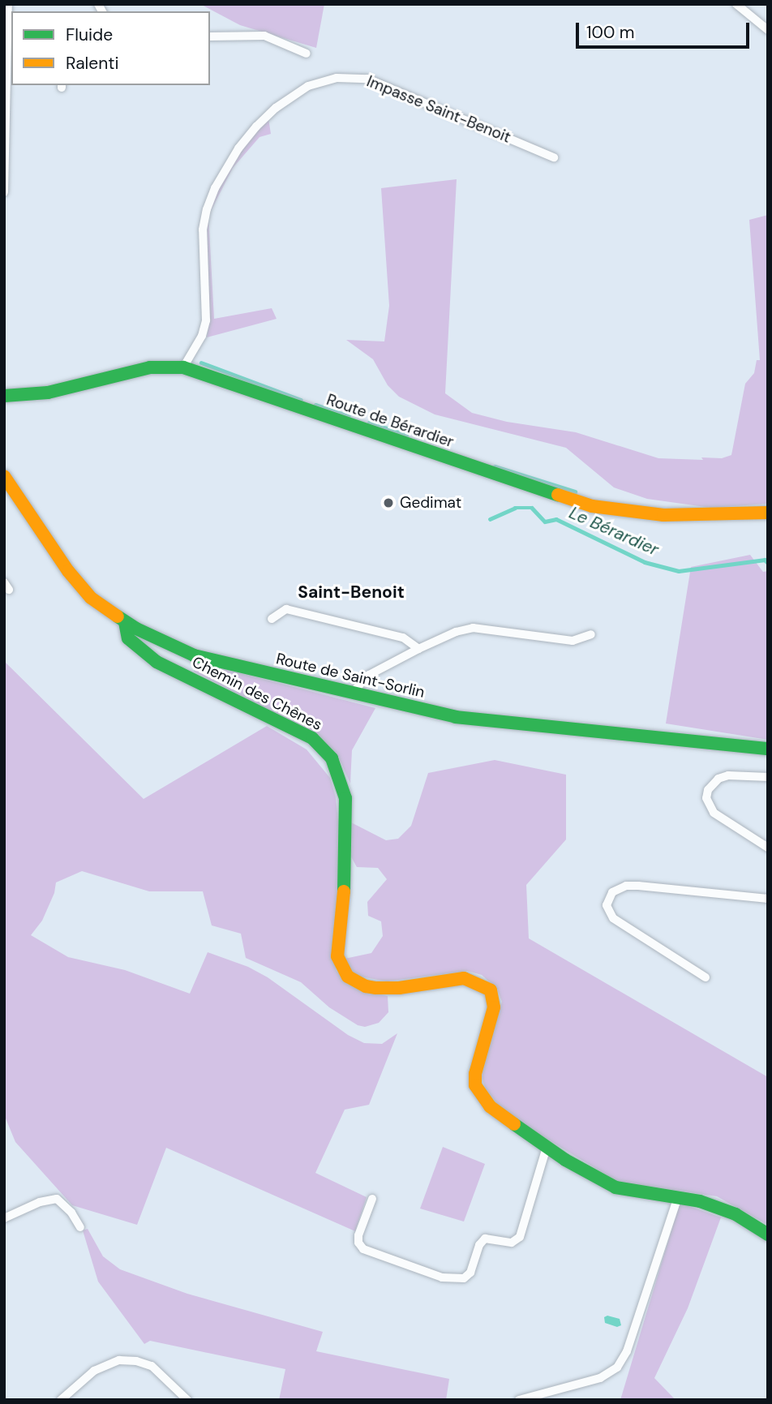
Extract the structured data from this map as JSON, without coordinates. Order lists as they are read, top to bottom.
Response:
{
  "streets": {
    "street": [
      "Impasse Saint-Benoit",
      "Route de Bérardier",
      "Route de Saint-Sorlin",
      "Chemin des Chênes"
    ]
  },
  "crossings": [
    ["Impasse Saint-Benoit", "Route de Bérardier"],
    ["Route de Saint-Sorlin", "Chemin des Chênes"]
  ],
  "districts": ["Saint-Benoit"],
  "water": ["Le Bérardier"],
  "places": ["Gedimat"],
  "legend": ["Fluide", "Ralenti"],
  "scale_bar": "100 m"
}
